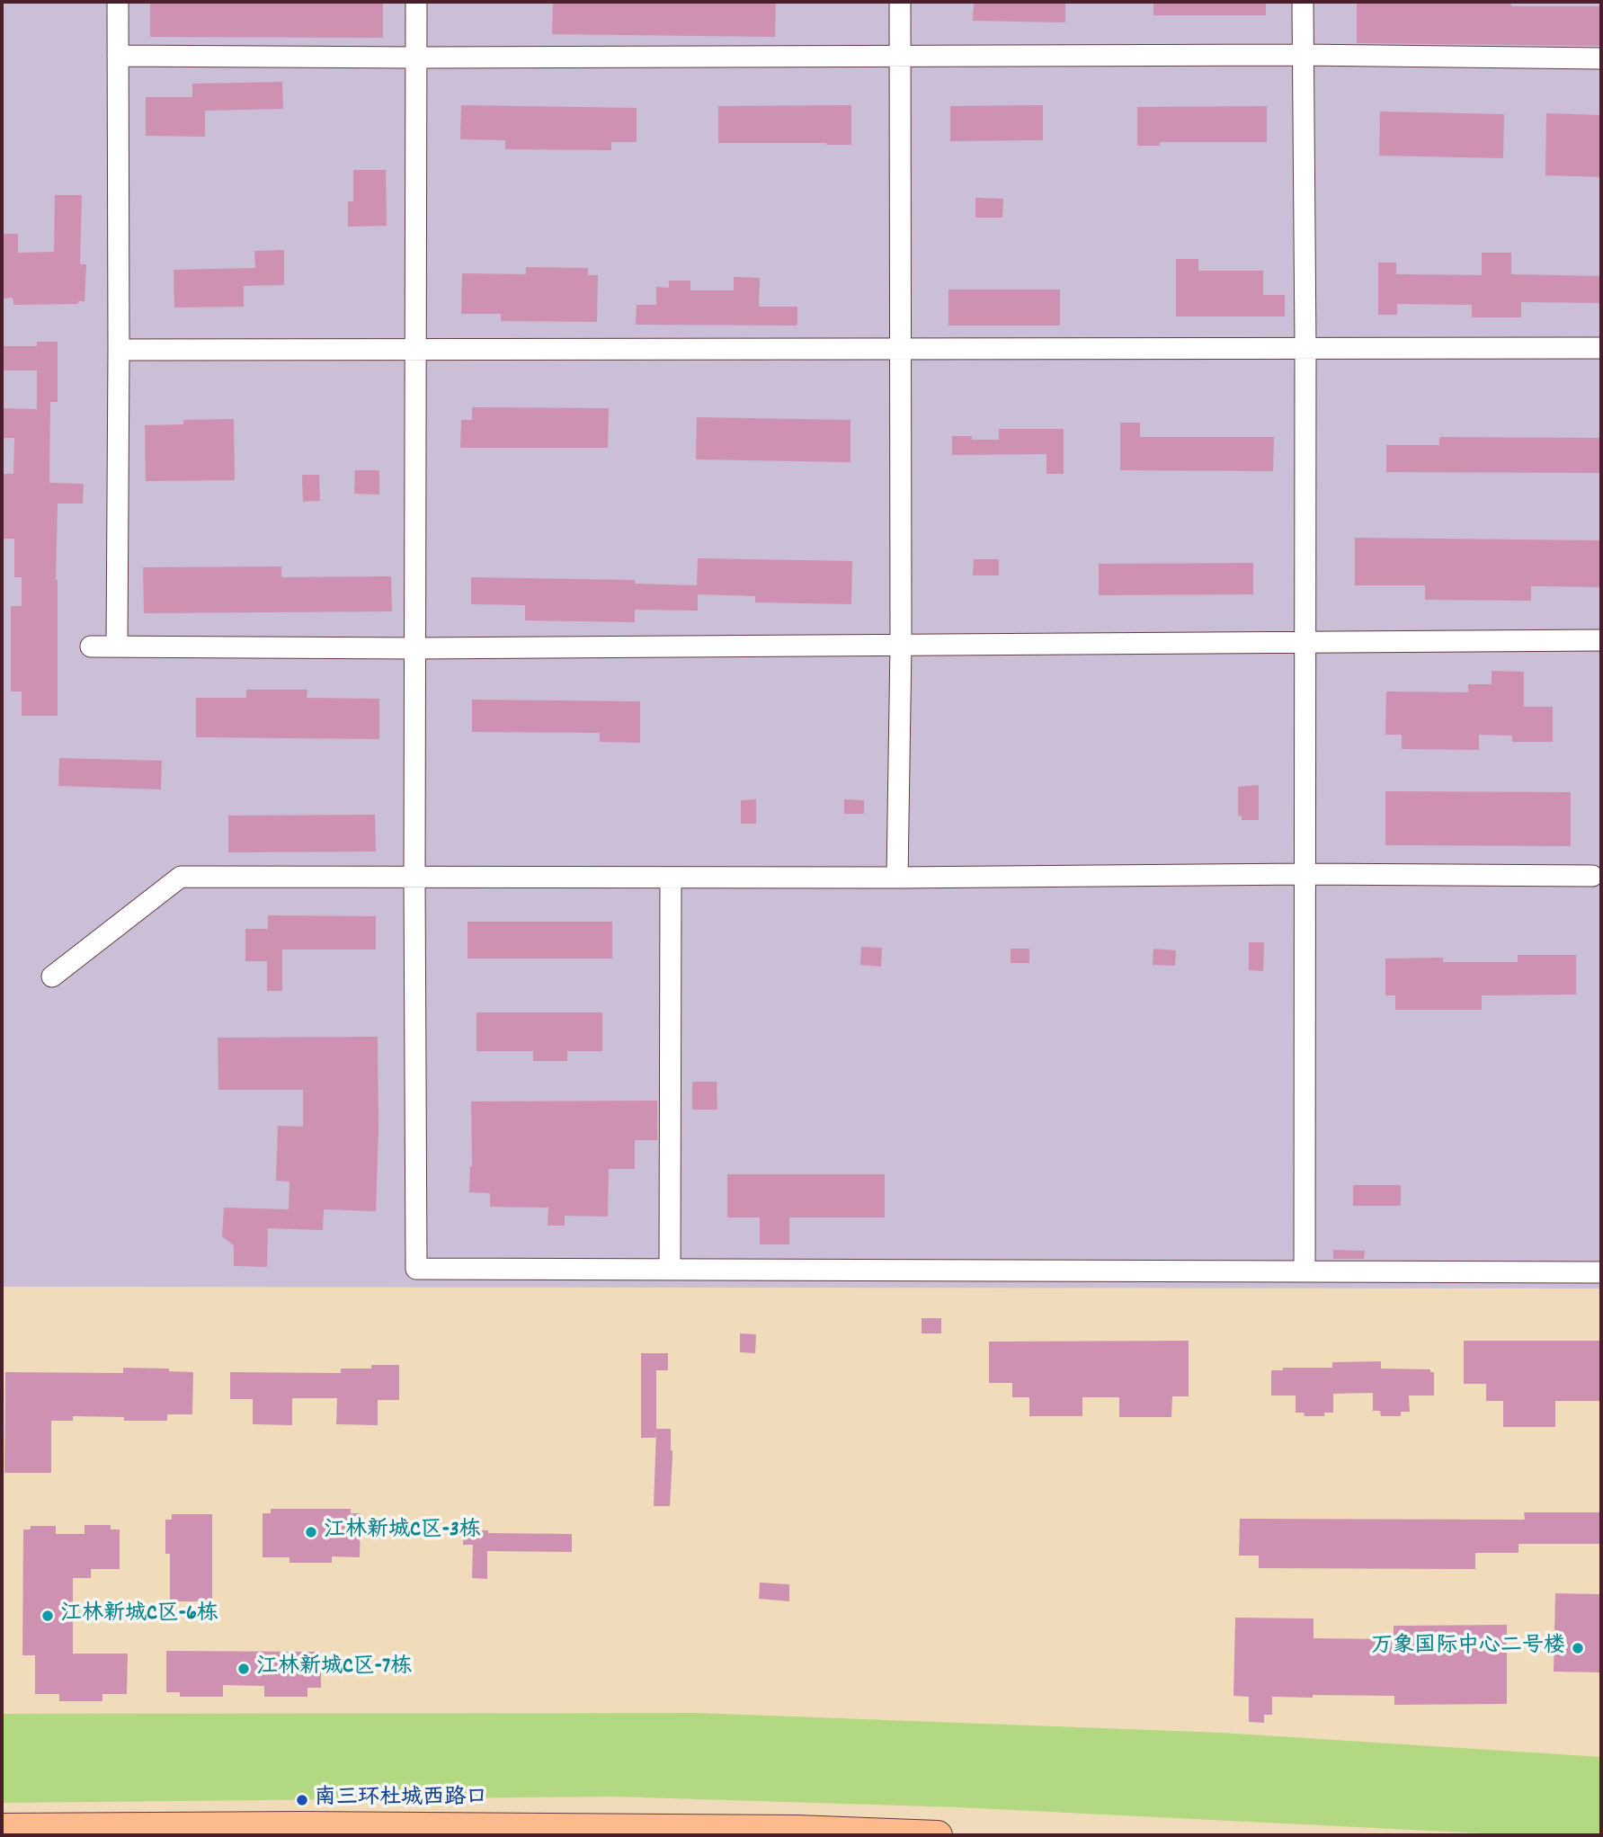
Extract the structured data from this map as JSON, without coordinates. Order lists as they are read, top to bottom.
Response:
{
  "places": [
    "江林新城C区-3栋",
    "江林新城C区-6栋",
    "万象国际中心二号楼",
    "江林新城C区-7栋",
    "南三环杜城西路口"
  ]
}
